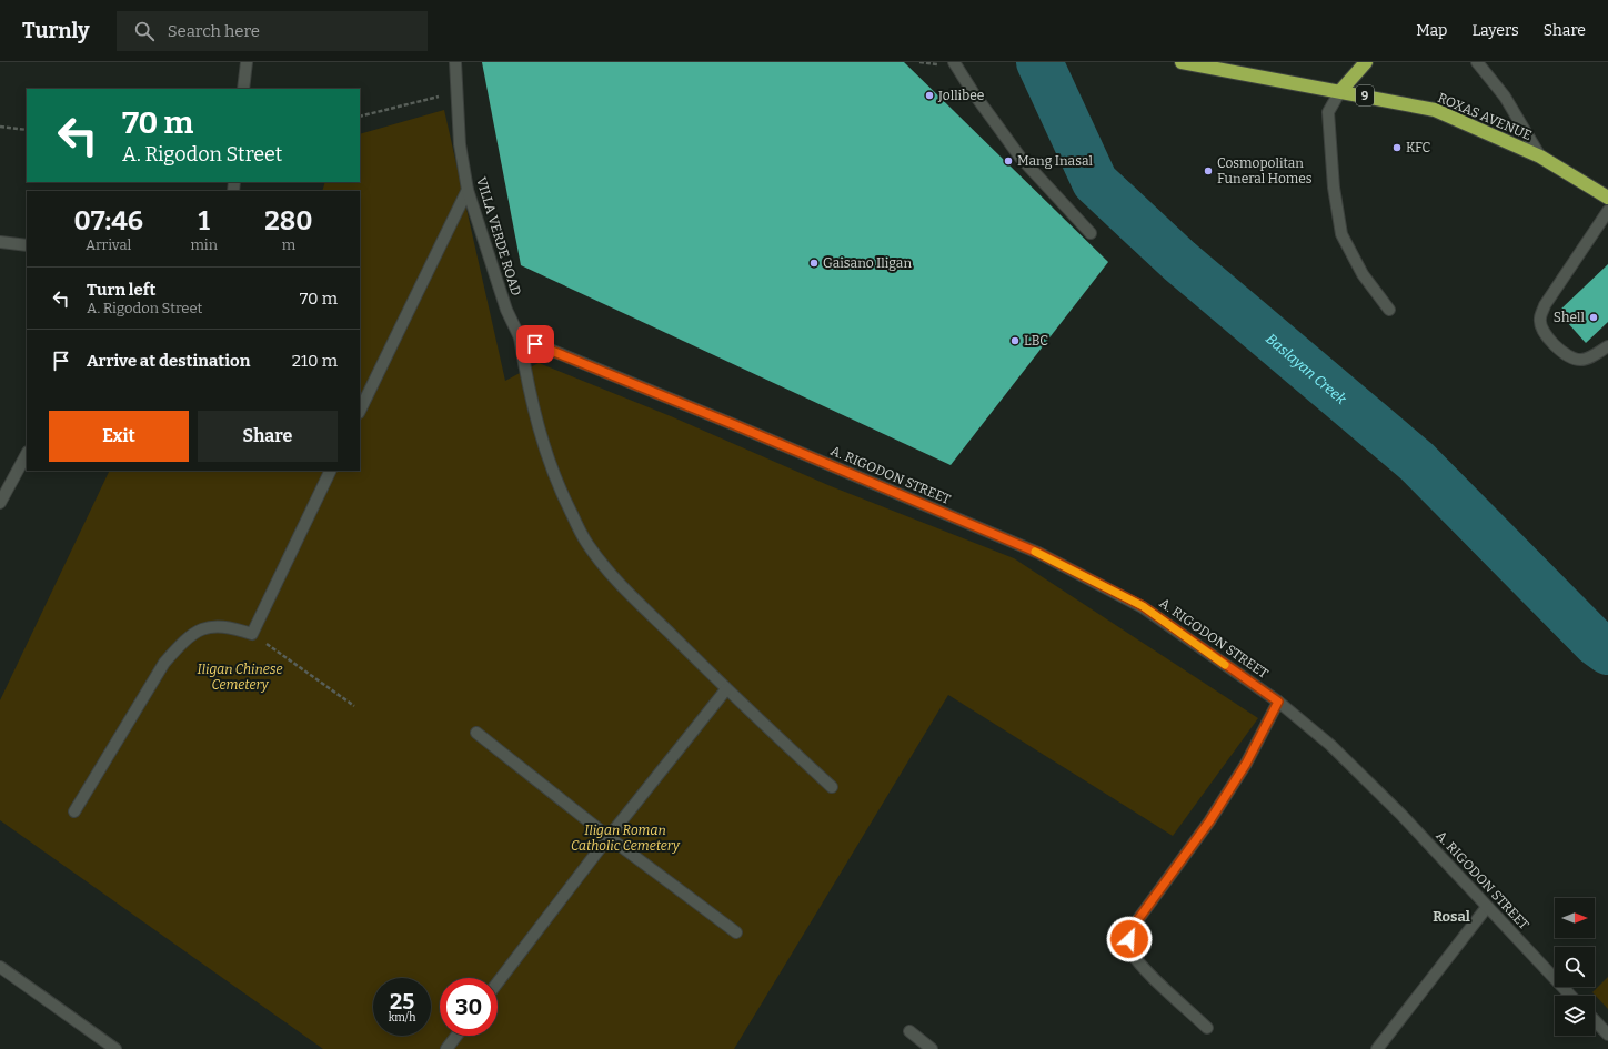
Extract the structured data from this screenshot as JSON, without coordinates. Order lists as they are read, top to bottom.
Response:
{
  "streets": {
    "highway": ["9", "ROXAS AVENUE"],
    "street": ["VILLA VERDE ROAD", "A. RIGODON STREET"]
  },
  "crossings": [
    ["9", "ROXAS AVENUE"],
    ["VILLA VERDE ROAD", "A. RIGODON STREET"]
  ],
  "districts": ["Rosal"],
  "water": ["Baslayan Creek"],
  "parks": ["Iligan Chinese Cemetery", "Iligan Roman Catholic Cemetery"],
  "places": [
    "Jollibee",
    "KFC",
    "Mang Inasal",
    "Cosmopolitan Funeral Homes",
    "Gaisano Iligan",
    "Shell",
    "LBC"
  ],
  "north": "right",
  "page": {
    "header": "Turnly",
    "search": "Search here",
    "nav": ["Map", "Layers", "Share"],
    "turn": ["70 m", "A. Rigodon Street"],
    "eta": [
      "07:46",
      "Arrival",
      "1",
      "min",
      "280",
      "m"
    ],
    "list": [
      {
        "name": "Turn left",
        "note": "A. Rigodon Street",
        "value": "70 m"
      },
      {
        "name": "Arrive at destination",
        "value": "210 m"
      }
    ],
    "buttons": ["Exit", "Share"],
    "speed": "25 km/h",
    "limit": "30"
  }
}
